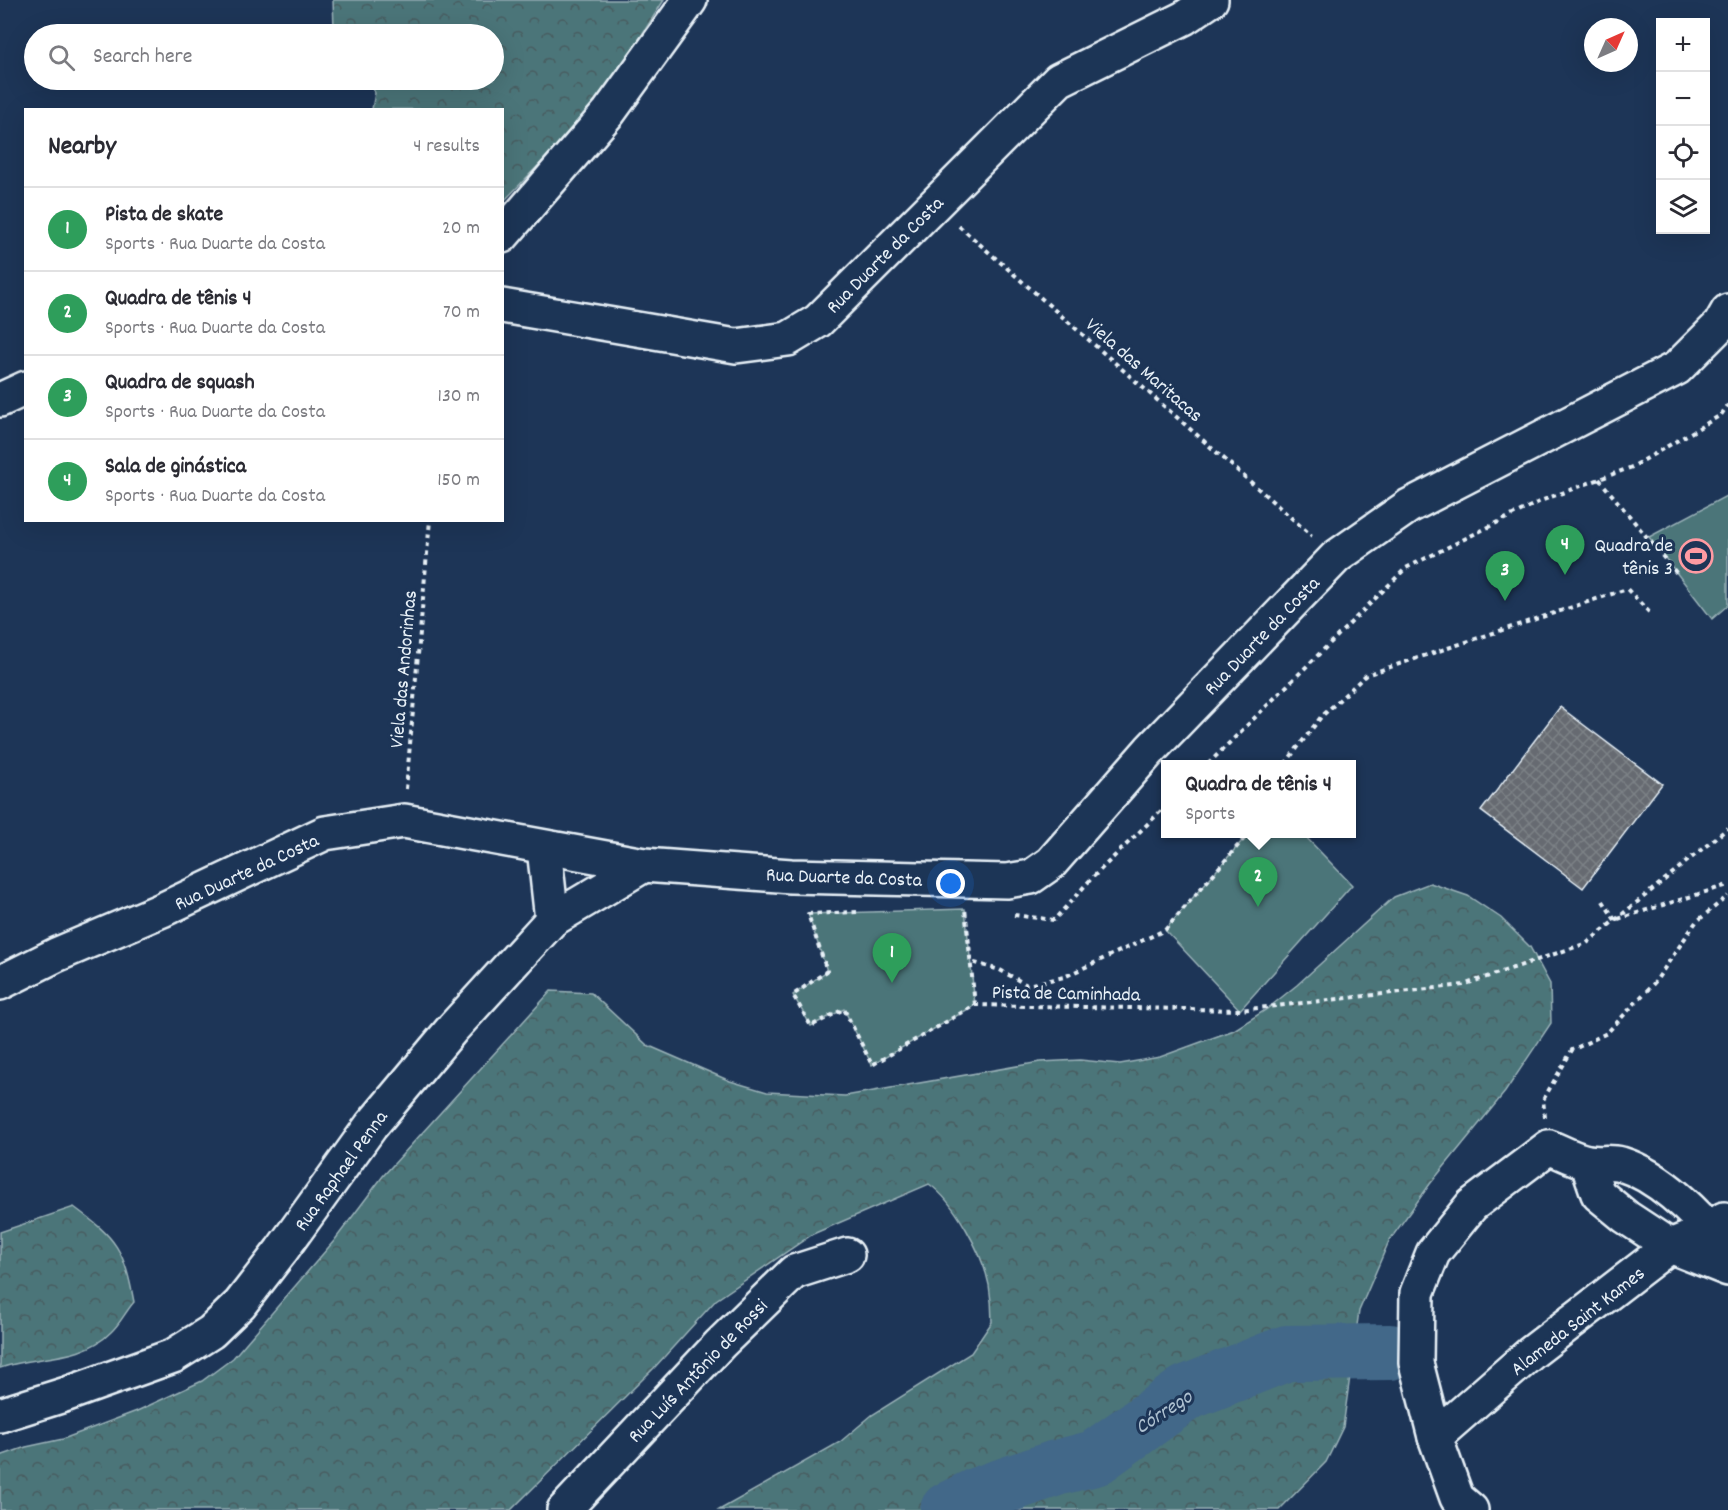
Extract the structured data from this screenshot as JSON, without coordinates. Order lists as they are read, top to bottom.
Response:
{
  "streets": {
    "street": [
      "Rua Duarte da Costa",
      "Rua Raphael Penna",
      "Alameda Saint Kames",
      "Rua Luís Antônio de Rossi"
    ],
    "path": ["Viela das Maritacas", "Viela das Andorinhas", "Pista de Caminhada"]
  },
  "crossings": [
    ["Rua Duarte da Costa", "Viela das Maritacas"],
    ["Rua Duarte da Costa", "Viela das Andorinhas"],
    ["Rua Duarte da Costa", "Rua Raphael Penna"]
  ],
  "water": ["Córrego"],
  "places": {
    "sports": ["Quadra de tênis 3"]
  },
  "north": "top right",
  "page": {
    "map_buttons": ["+", "−"],
    "search": "Search here",
    "heading": ["Nearby", "4 results"],
    "list": [
      {
        "mark": "1",
        "name": "Pista de skate",
        "note": "Sports · Rua Duarte da Costa",
        "value": "20 m"
      },
      {
        "mark": "2",
        "name": "Quadra de tênis 4",
        "note": "Sports · Rua Duarte da Costa",
        "value": "70 m"
      },
      {
        "mark": "3",
        "name": "Quadra de squash",
        "note": "Sports · Rua Duarte da Costa",
        "value": "130 m"
      },
      {
        "mark": "4",
        "name": "Sala de ginástica",
        "note": "Sports · Rua Duarte da Costa",
        "value": "150 m"
      }
    ],
    "pins": [
      "4",
      "3",
      "2",
      "1"
    ],
    "popup": ["Quadra de tênis 4", "Sports"]
  }
}
